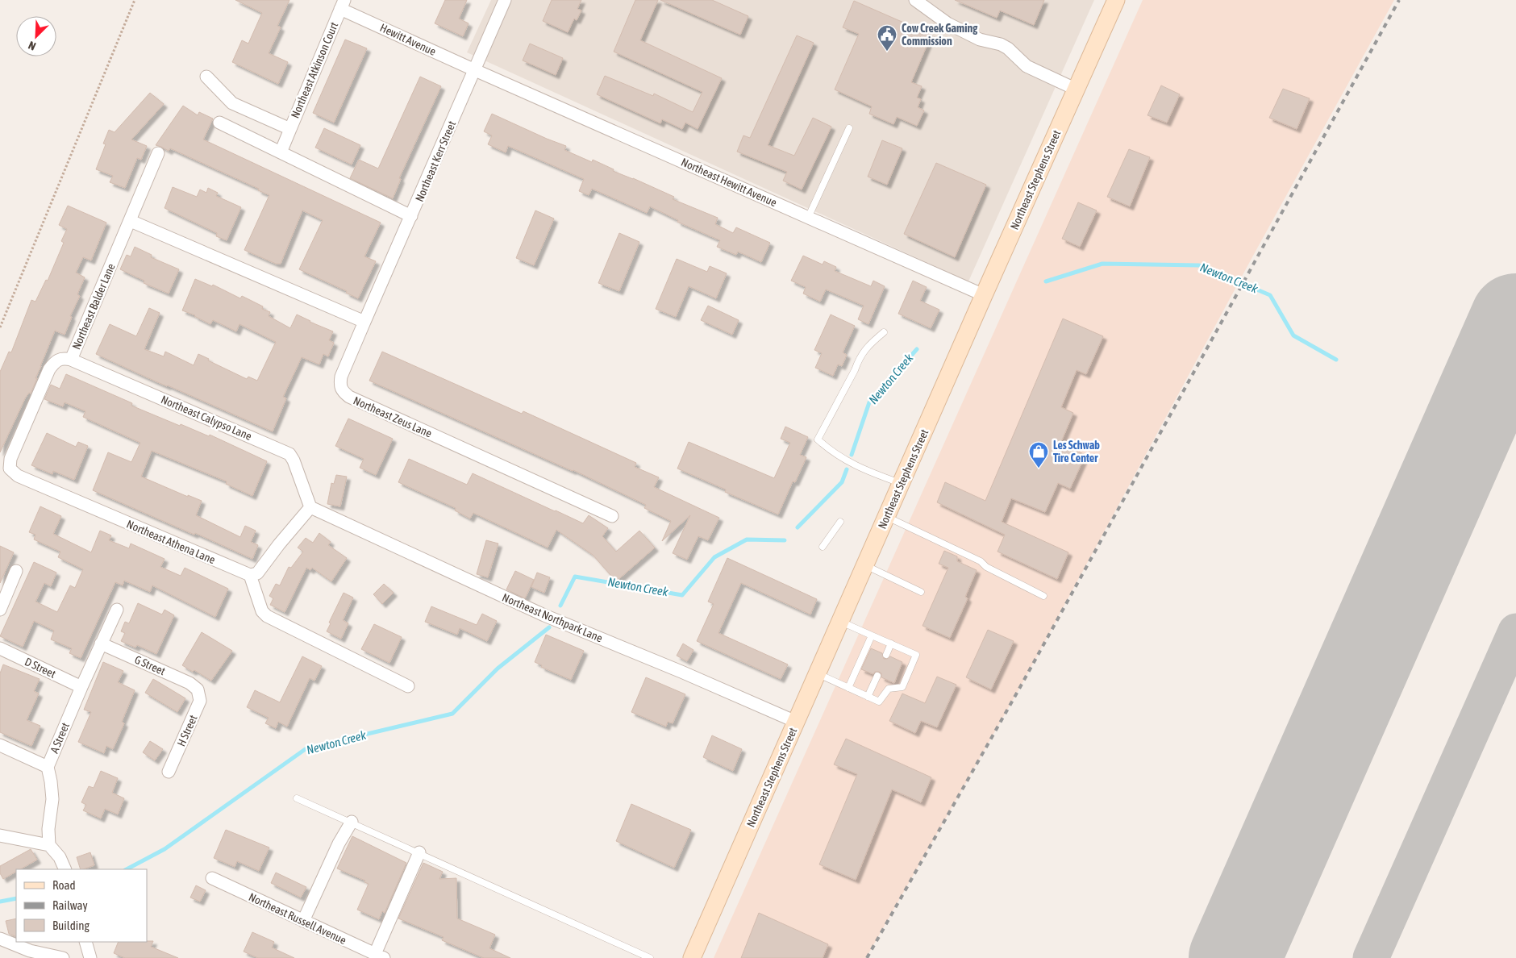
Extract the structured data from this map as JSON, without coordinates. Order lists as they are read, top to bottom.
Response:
{
  "streets": {
    "main road": ["Northeast Stephens Street"],
    "street": [
      "Hewitt Avenue",
      "Northeast Atkinson Court",
      "Northeast Kerr Street",
      "Northeast Hewitt Avenue",
      "Northeast Balder Lane",
      "Northeast Zeus Lane",
      "Northeast Calypso Lane",
      "Northeast Athena Lane",
      "Northeast Northpark Lane",
      "G Street",
      "D Street",
      "H Street",
      "A Street",
      "Northeast Russell Avenue"
    ]
  },
  "crossings": [
    ["Hewitt Avenue", "Northeast Atkinson Court"],
    ["Hewitt Avenue", "Northeast Kerr Street"],
    ["Hewitt Avenue", "Northeast Hewitt Avenue"],
    ["Northeast Kerr Street", "Northeast Hewitt Avenue"],
    ["Northeast Kerr Street", "Northeast Zeus Lane"],
    ["Northeast Stephens Street", "Northeast Hewitt Avenue"],
    ["Northeast Stephens Street", "Northeast Northpark Lane"],
    ["Northeast Balder Lane", "Northeast Calypso Lane"],
    ["Northeast Balder Lane", "Northeast Athena Lane"],
    ["Northeast Calypso Lane", "Northeast Northpark Lane"],
    ["G Street", "H Street"],
    ["G Street", "A Street"],
    ["D Street", "A Street"]
  ],
  "water": ["Newton Creek"],
  "places": {
    "public building": ["Cow Creek Gaming Commission"],
    "shop": ["Les Schwab Tire Center"]
  },
  "legend": ["Road", "Railway", "Building"],
  "north": "bottom left"
}
